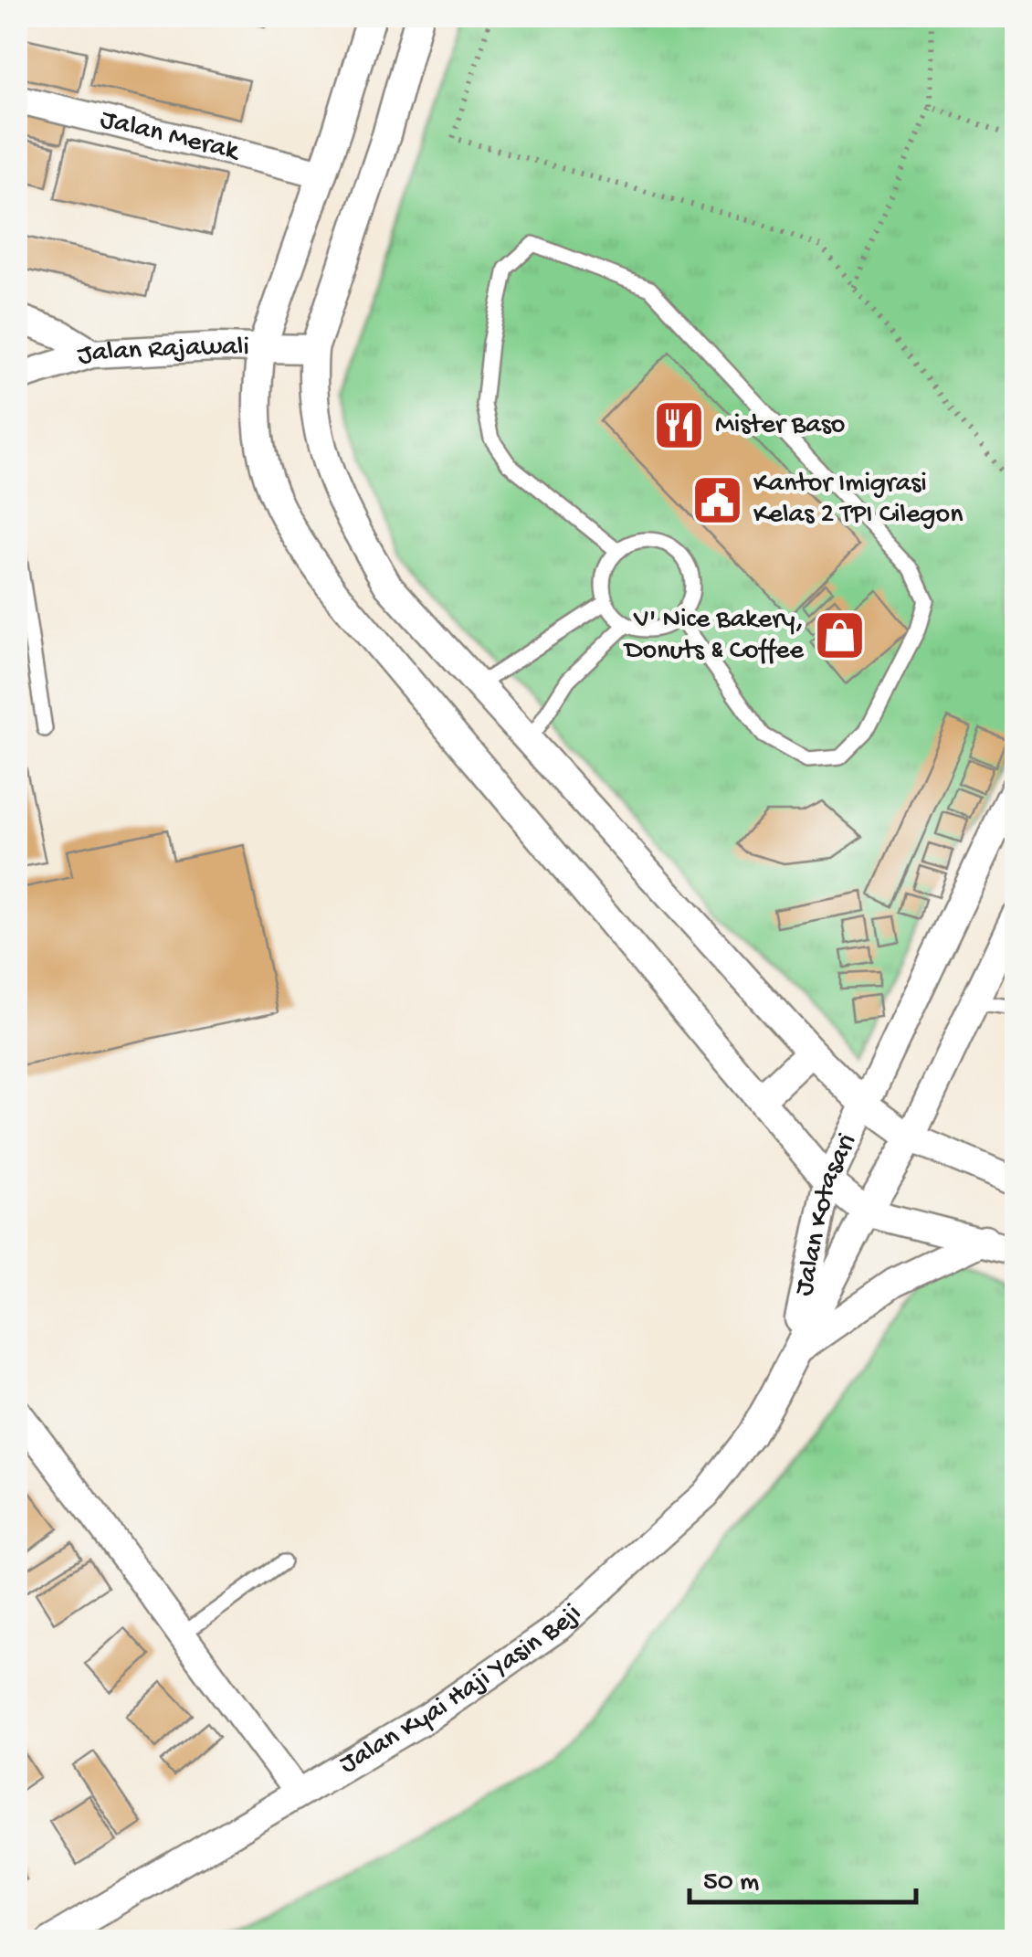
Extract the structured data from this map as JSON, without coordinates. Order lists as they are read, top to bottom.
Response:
{
  "streets": {
    "street": [
      "Jalan Merak",
      "Jalan Rajawali",
      "Jalan Kotasari",
      "Jalan Kyai Haji Yasin Beji"
    ]
  },
  "crossings": [
    ["Jalan Kotasari", "Jalan Kyai Haji Yasin Beji"]
  ],
  "places": {
    "restaurant": ["Mister Baso"],
    "public building": ["Kantor Imigrasi Kelas 2 TPI Cilegon"],
    "shop": ["V' Nice Bakery, Donuts & Coffee"]
  },
  "scale_bar": "50 m"
}
